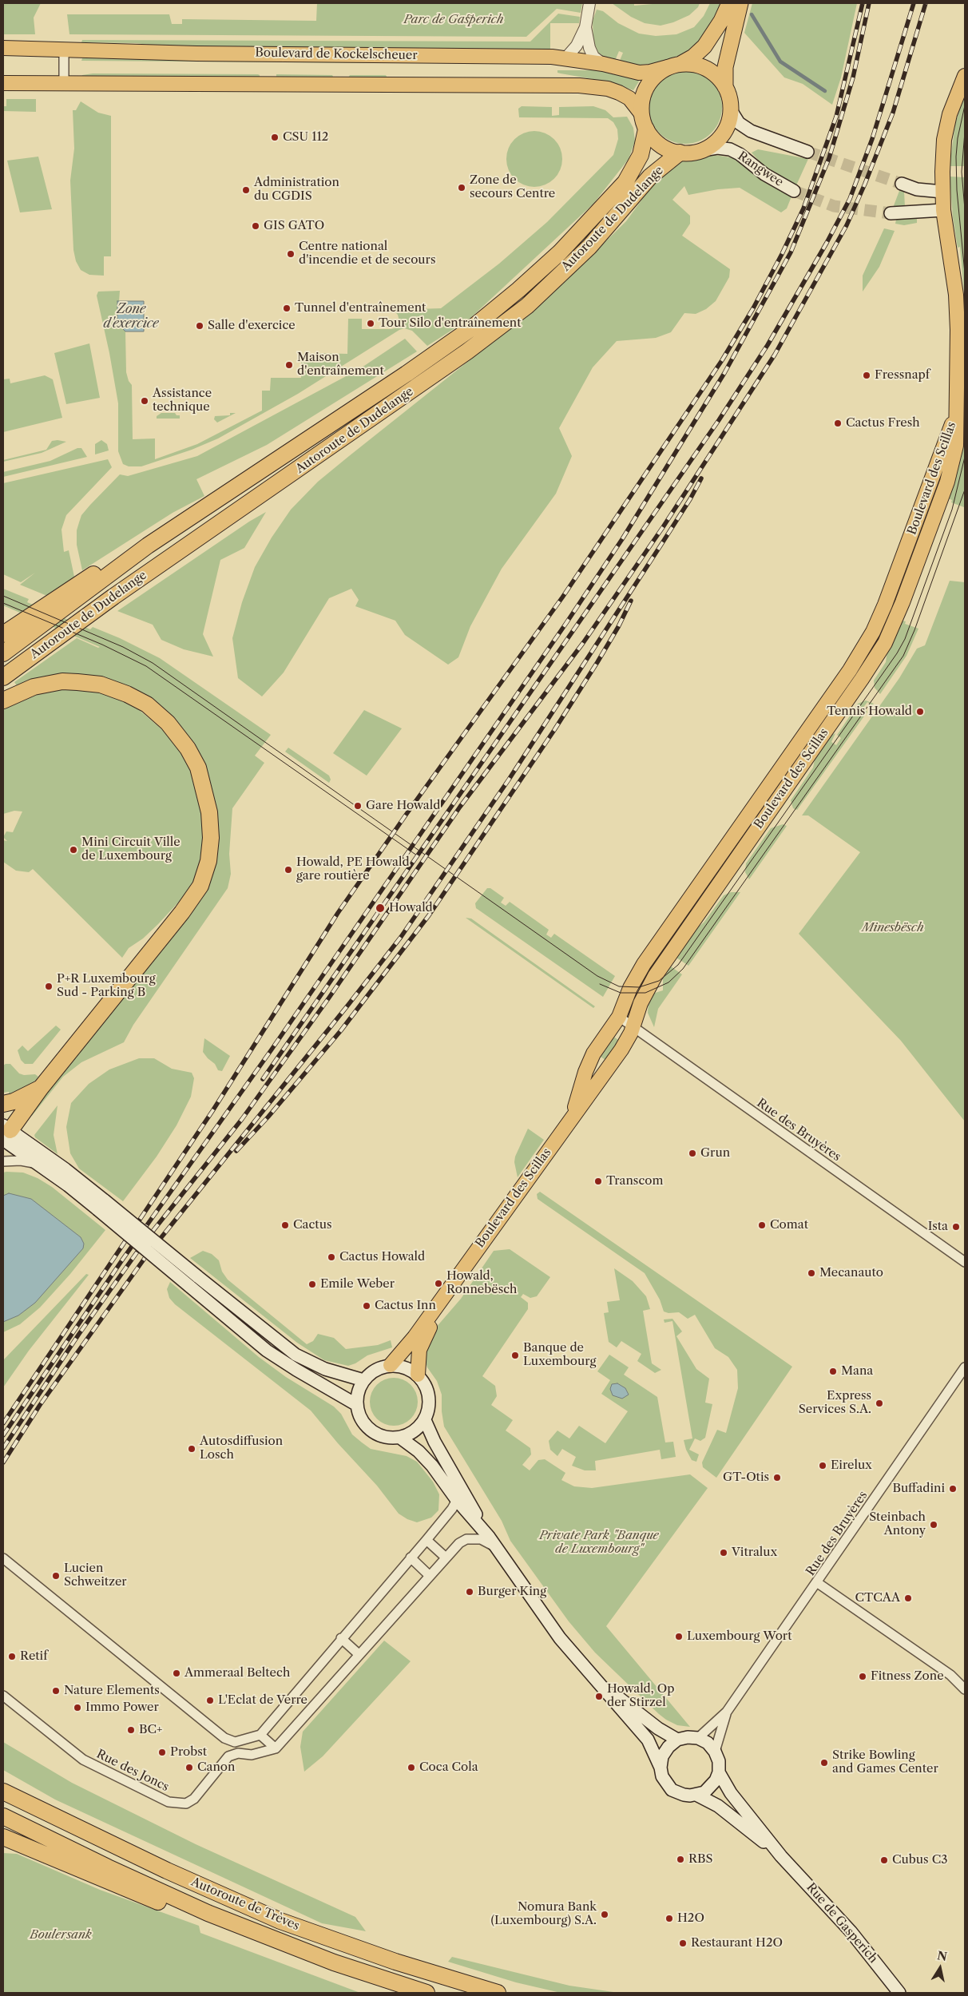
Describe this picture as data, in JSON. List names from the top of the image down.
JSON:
{
  "streets": {
    "highway": ["Autoroute de Dudelange", "Autoroute de Trèves"],
    "main road": [
      "Boulevard de Kockelscheuer",
      "Rangwee",
      "Boulevard des Scillas",
      "Rue de Gasperich"
    ],
    "street": ["Rue des Bruyères", "Rue des Joncs"]
  },
  "crossings": [
    ["Boulevard de Kockelscheuer", "Rangwee"],
    ["Boulevard de Kockelscheuer", "Autoroute de Dudelange"],
    ["Rangwee", "Autoroute de Dudelange"],
    ["Boulevard des Scillas", "Rue des Bruyères"]
  ],
  "water": ["Zone d'exercice"],
  "parks": [
    "Parc de Gasperich",
    "Minesbësch",
    "Private Park \"Banque de Luxembourg\"",
    "Boulersank"
  ],
  "places": [
    "CSU 112",
    "Zone de secours Centre",
    "Administration du CGDIS",
    "GIS GATO",
    "Centre national d'incendie et de secours",
    "Tunnel d'entraînement",
    "Tour Silo d'entraînement",
    "Salle d'exercice",
    "Maison d'entraînement",
    "Fressnapf",
    "Assistance technique",
    "Cactus Fresh",
    "Tennis Howald",
    "Gare Howald",
    "Mini Circuit Ville de Luxembourg",
    "Howald, PE Howald gare routière",
    "Howald",
    "P+R Luxembourg Sud - Parking B",
    "Grun",
    "Transcom",
    "Cactus",
    "Comat",
    "Ista",
    "Cactus Howald",
    "Mecanauto",
    "Howald, Ronnebësch",
    "Emile Weber",
    "Cactus Inn",
    "Banque de Luxembourg",
    "Mana",
    "Express Services S.A.",
    "Autosdiffusion Losch",
    "Eirelux",
    "GT-Otis",
    "Buffadini",
    "Steinbach Antony",
    "Vitralux",
    "Lucien Schweitzer",
    "Burger King",
    "CTCAA",
    "Luxembourg Wort",
    "Retif",
    "Ammeraal Beltech",
    "Fitness Zone",
    "Nature Elements",
    "Howald, Op der Stirzel",
    "L'Eclat de Verre",
    "Immo Power",
    "BC+",
    "Probst",
    "Strike Bowling and Games Center",
    "Canon",
    "Coca Cola",
    "RBS",
    "Cubus C3",
    "Nomura Bank (Luxembourg) S.A.",
    "H2O",
    "Restaurant H2O"
  ],
  "north": "top"
}
